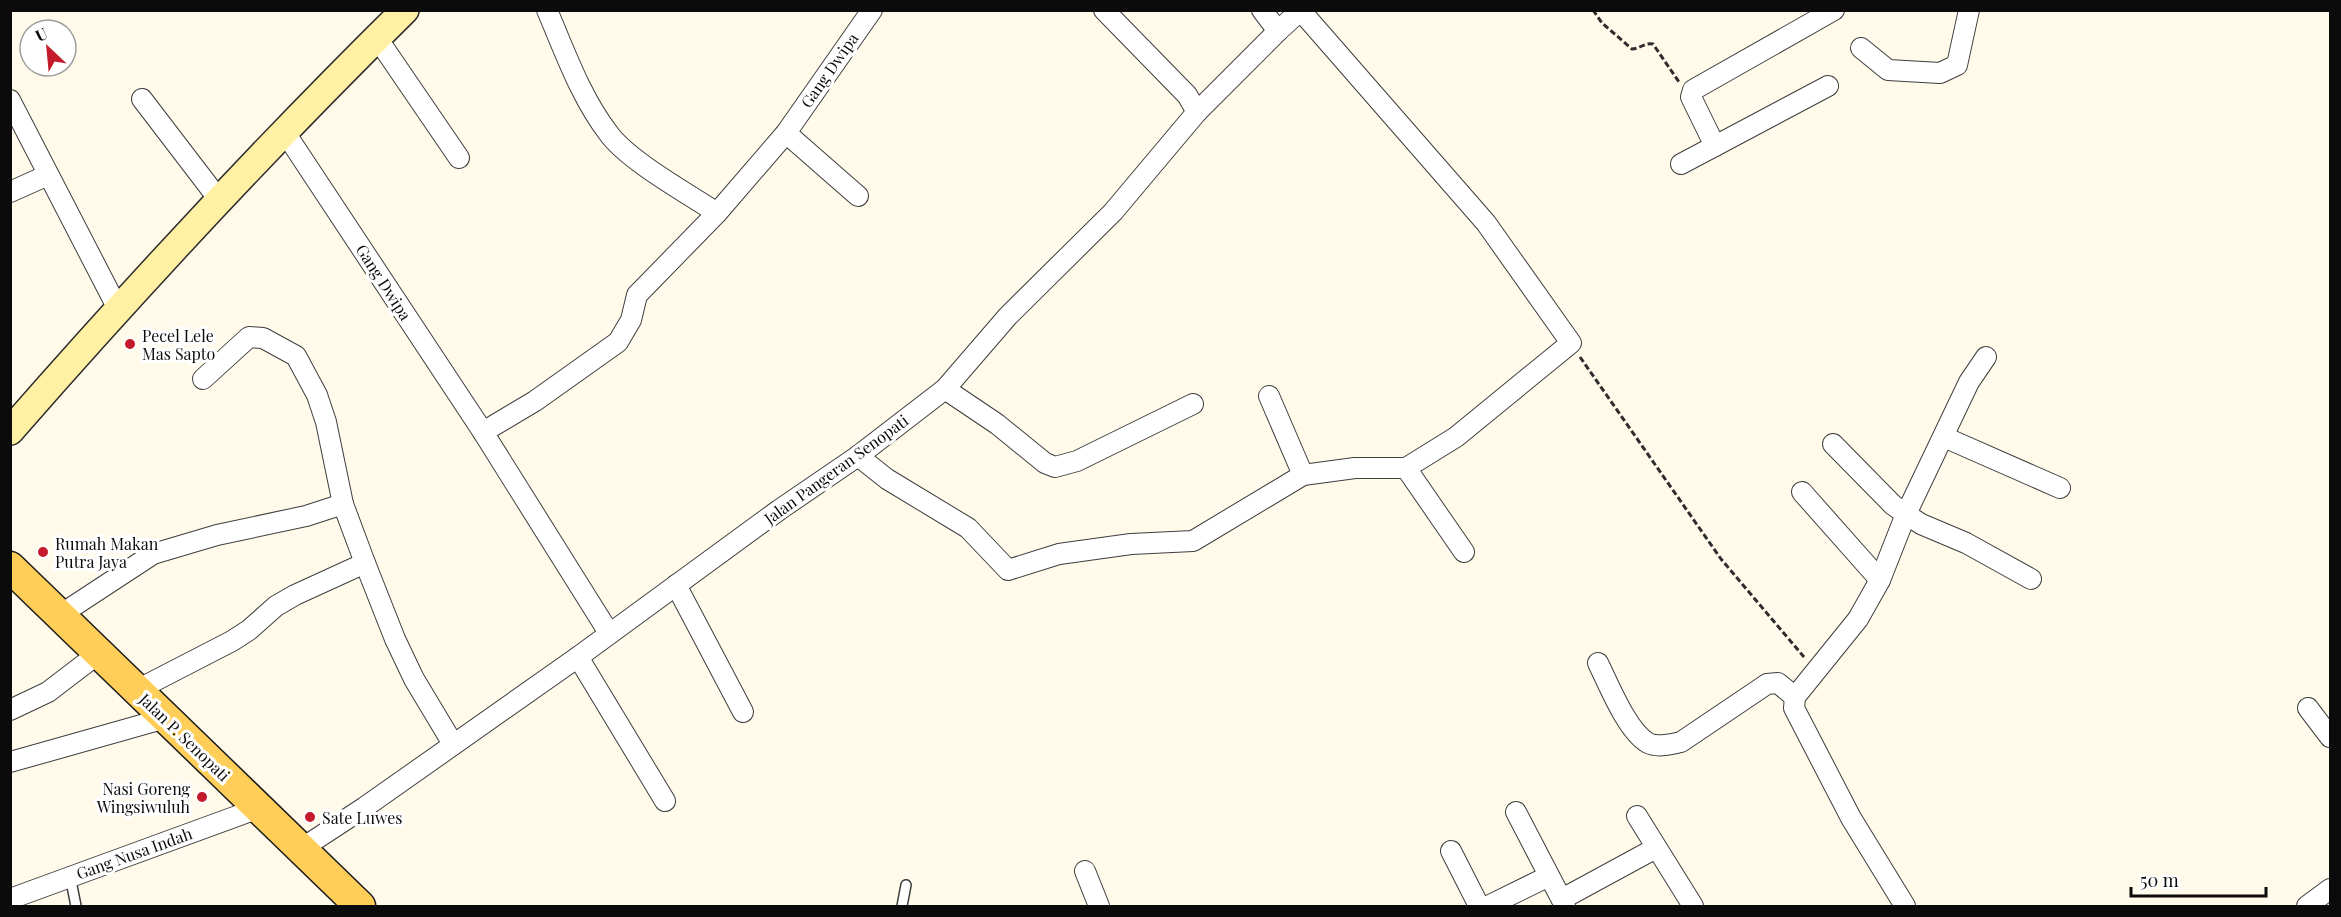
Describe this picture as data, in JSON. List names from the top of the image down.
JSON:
{
  "streets": {
    "main road": ["Jalan P. Senopati"],
    "street": ["Gang Dwipa", "Jalan Pangeran Senopati", "Gang Nusa Indah"]
  },
  "crossings": [
    ["Gang Dwipa", "Jalan Pangeran Senopati"],
    ["Jalan Pangeran Senopati", "Jalan P. Senopati"],
    ["Jalan P. Senopati", "Gang Nusa Indah"]
  ],
  "places": [
    "Pecel Lele Mas Sapto",
    "Rumah Makan Putra Jaya",
    "Nasi Goreng Wingsiwuluh",
    "Sate Luwes"
  ],
  "scale_bar": "50 m",
  "north": "top left"
}
